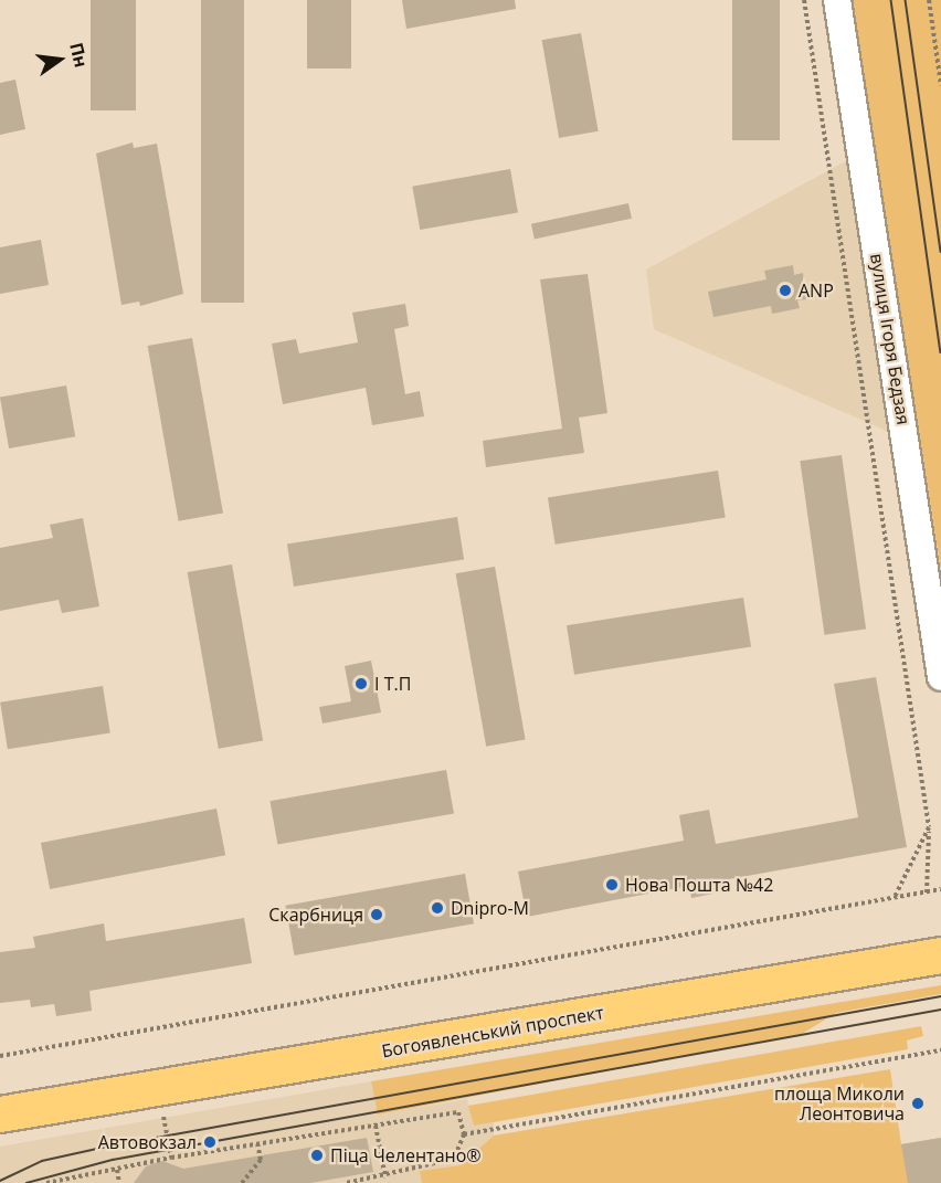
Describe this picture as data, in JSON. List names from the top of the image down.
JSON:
{
  "streets": {
    "main road": ["Богоявленський проспект"],
    "street": ["вулиця Ігоря Бедзая"]
  },
  "places": [
    "ANP",
    "І Т.П",
    "Нова Пошта №42",
    "Dnipro-M",
    "Скарбниця",
    "площа Миколи Леонтовича",
    "Автовокзал",
    "Піца Челентано®"
  ],
  "north": "right"
}
